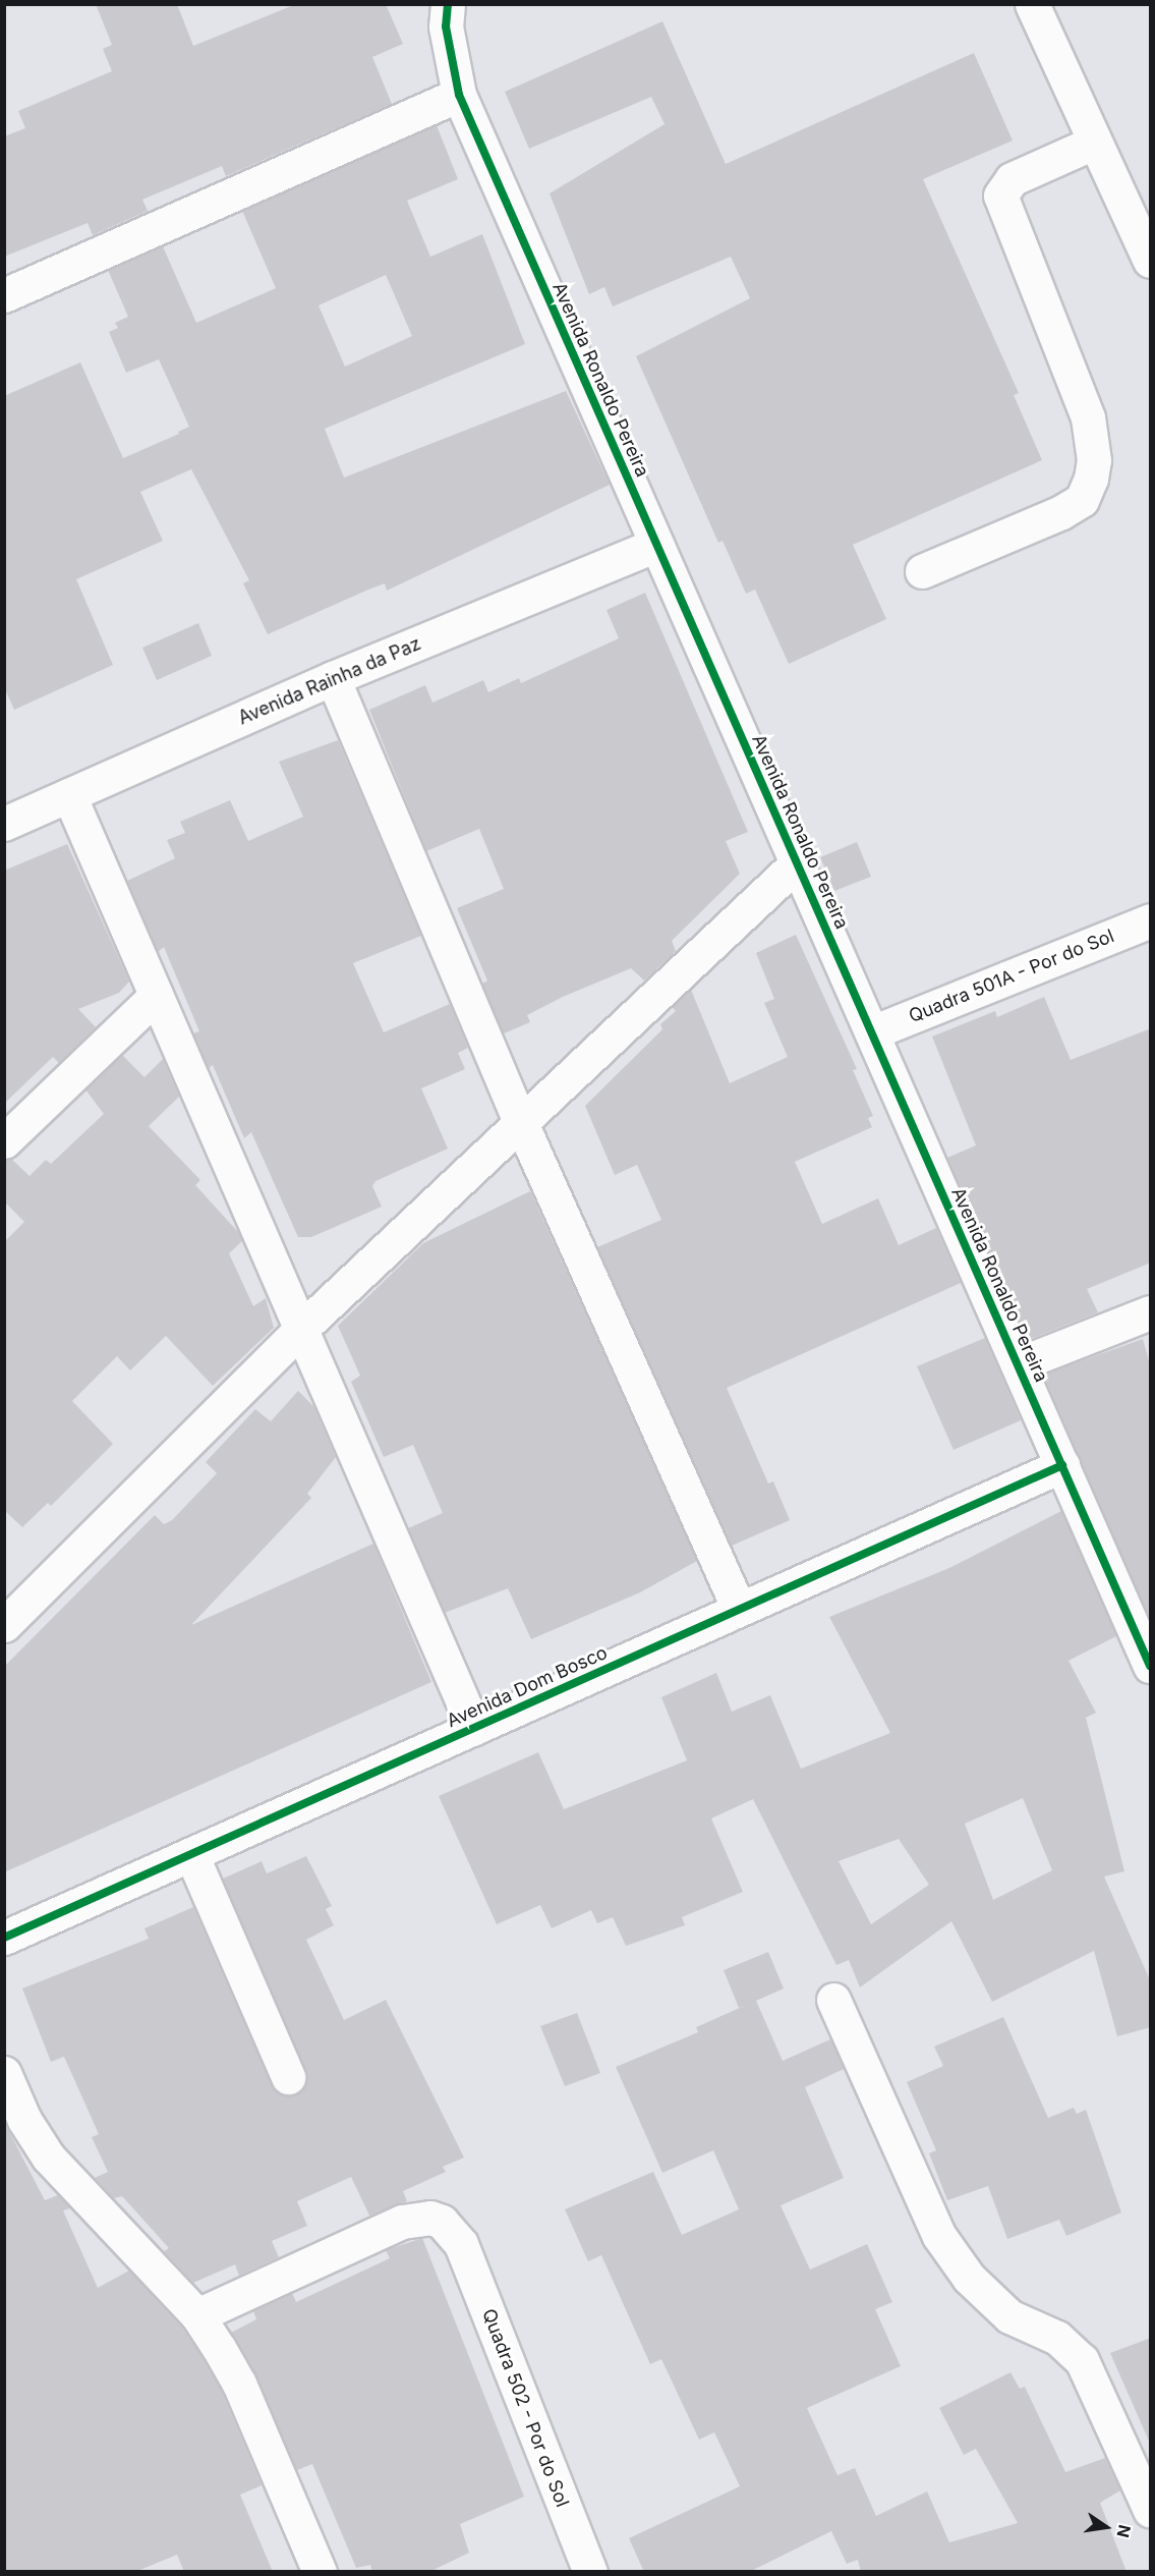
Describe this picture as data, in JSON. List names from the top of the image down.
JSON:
{
  "streets": {
    "street": [
      "Avenida Ronaldo Pereira",
      "Avenida Rainha da Paz",
      "Quadra 501A - Por do Sol",
      "Avenida Dom Bosco",
      "Quadra 502 - Por do Sol"
    ]
  },
  "crossings": [
    ["Avenida Ronaldo Pereira", "Avenida Rainha da Paz"],
    ["Avenida Ronaldo Pereira", "Quadra 501A - Por do Sol"],
    ["Avenida Ronaldo Pereira", "Avenida Dom Bosco"]
  ],
  "north": "right"
}
